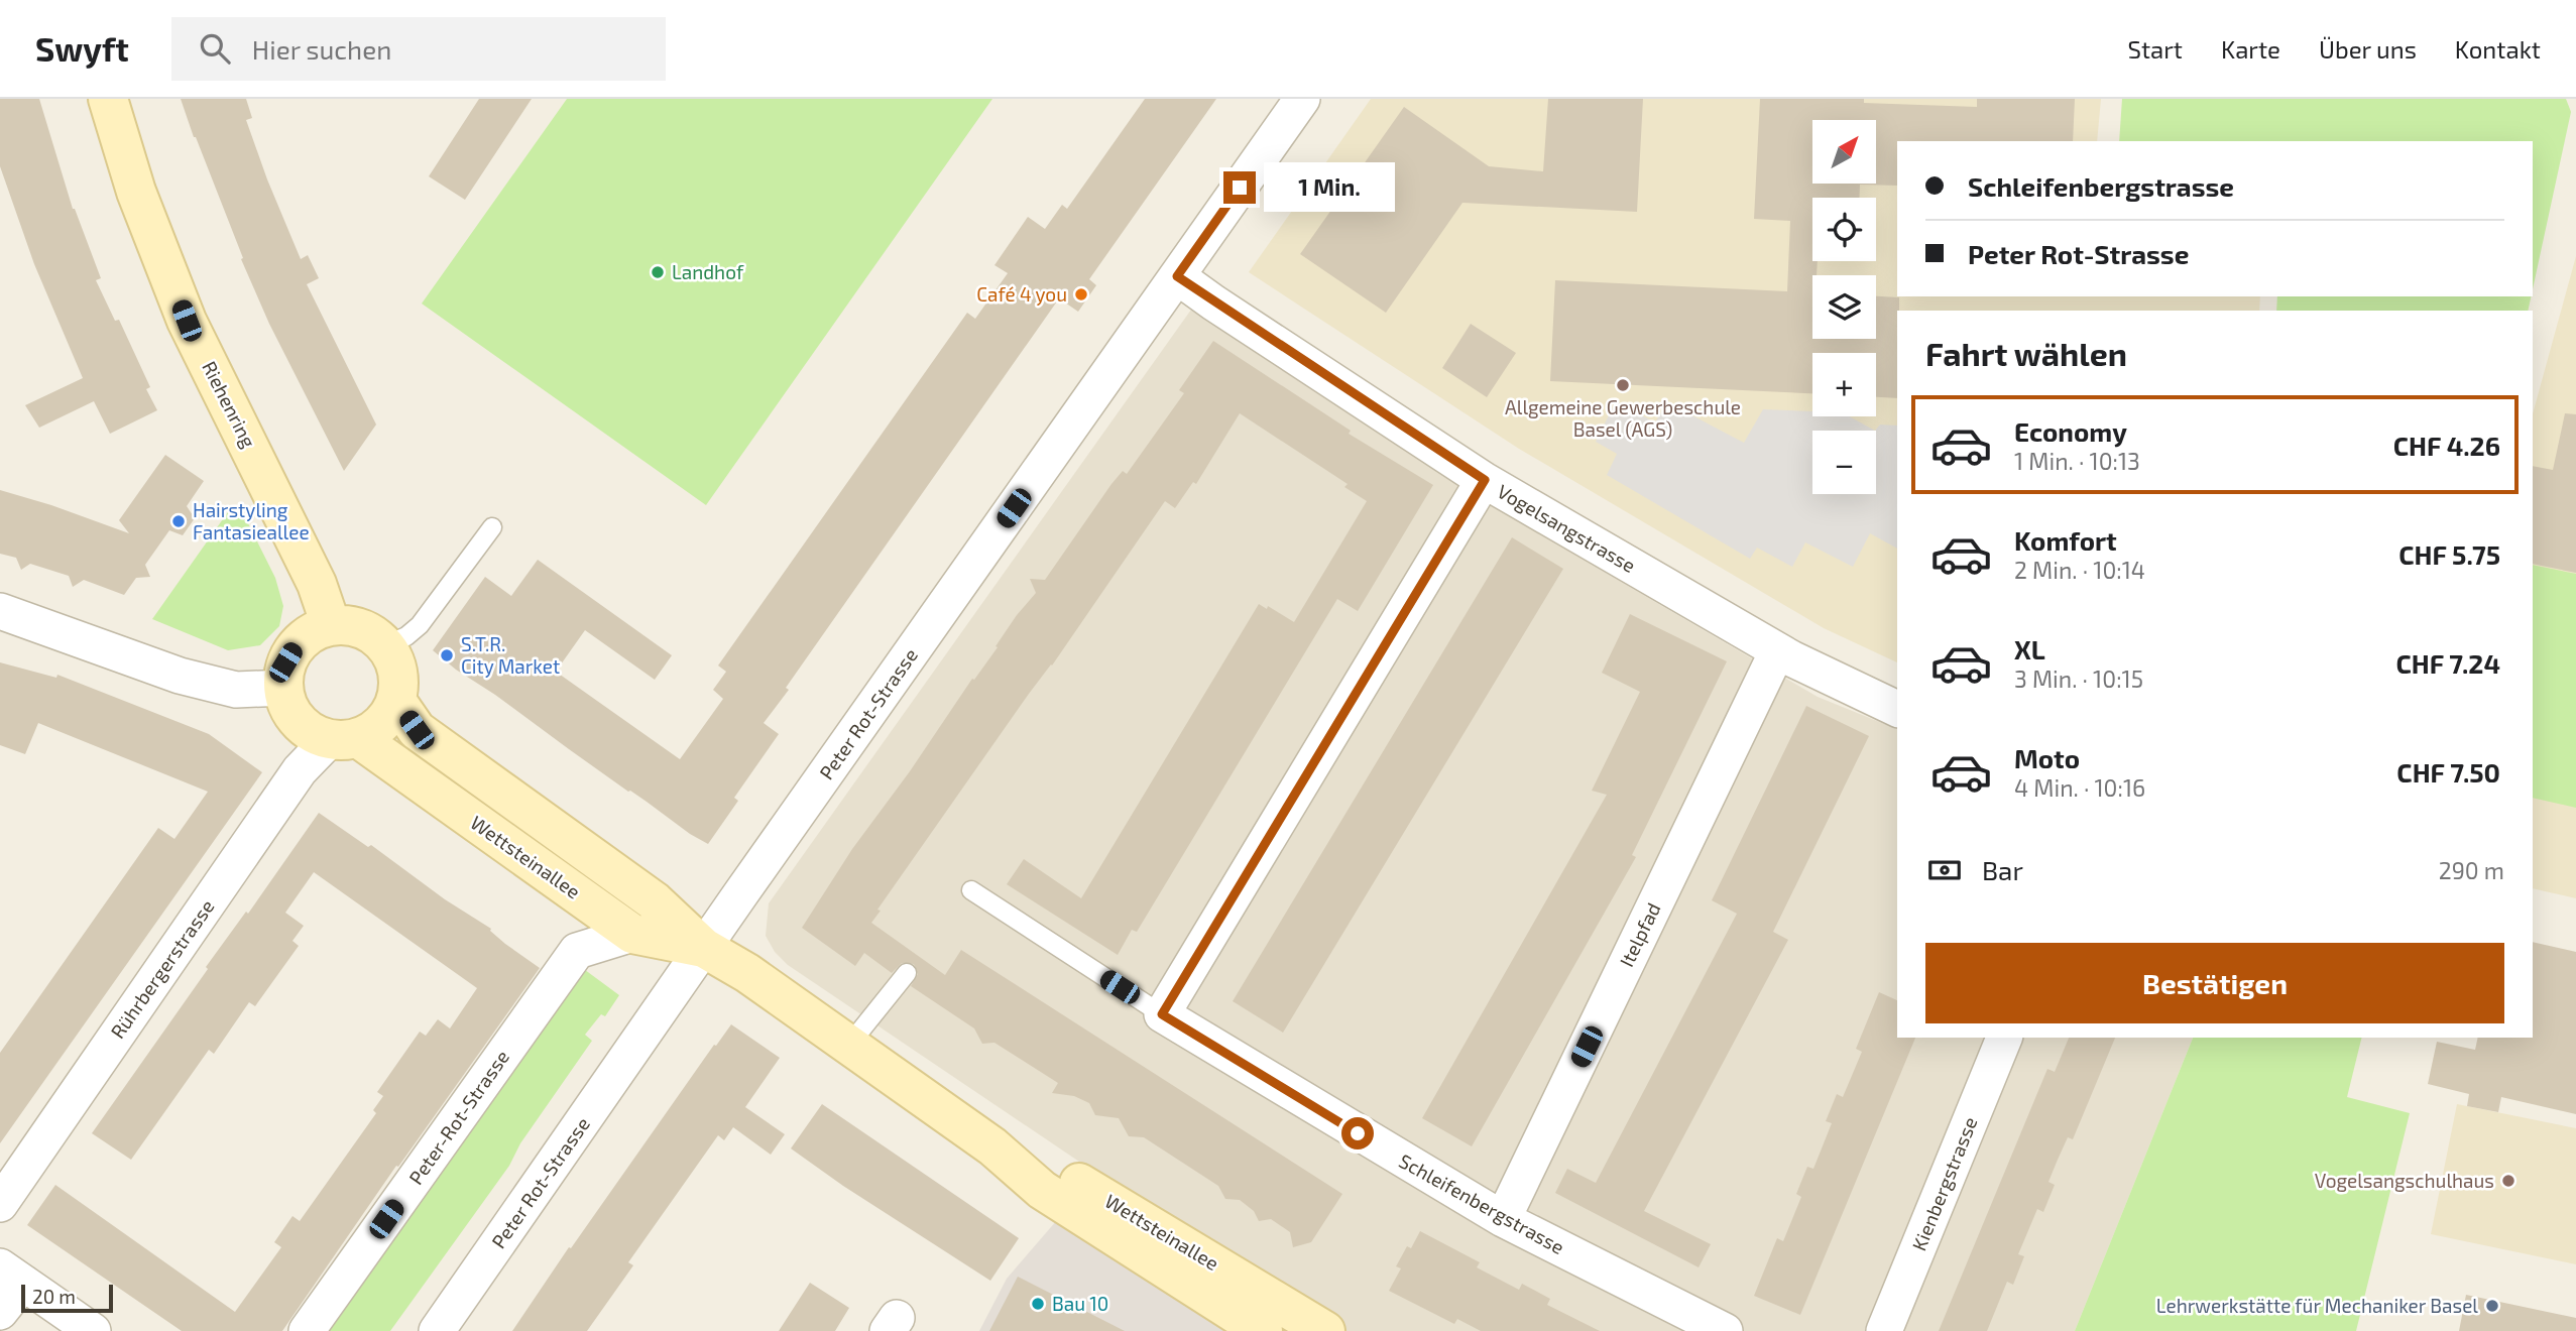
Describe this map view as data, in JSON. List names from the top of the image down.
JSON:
{
  "streets": {
    "main road": ["Riehenring", "Wettsteinallee"],
    "street": [
      "Vogelsangstrasse",
      "Peter Rot-Strasse",
      "Itelpfad",
      "Rührbergerstrasse",
      "Peter-Rot-Strasse",
      "Kienbergstrasse",
      "Schleifenbergstrasse"
    ]
  },
  "crossings": [
    ["Riehenring", "Wettsteinallee"],
    ["Riehenring", "Rührbergerstrasse"],
    ["Vogelsangstrasse", "Peter Rot-Strasse"],
    ["Vogelsangstrasse", "Itelpfad"],
    ["Peter Rot-Strasse", "Wettsteinallee"],
    ["Wettsteinallee", "Rührbergerstrasse"],
    ["Wettsteinallee", "Peter-Rot-Strasse"],
    ["Itelpfad", "Schleifenbergstrasse"]
  ],
  "places": [
    "Landhof",
    "Café 4 you",
    "Allgemeine Gewerbeschule Basel (AGS)",
    "Hairstyling Fantasieallee",
    "S.T.R. City Market",
    "Vogelsangschulhaus",
    "Bau 10",
    "Lehrwerkstätte für Mechaniker Basel"
  ],
  "scale_bar": "20 m",
  "north": "top right",
  "page": {
    "header": "Swyft",
    "search": "Hier suchen",
    "nav": [
      "Start",
      "Karte",
      "Über uns",
      "Kontakt"
    ],
    "map_buttons": ["+", "−"],
    "banner": ["Schleifenbergstrasse", "Peter Rot-Strasse"],
    "bubble": "1 Min.",
    "heading": "Fahrt wählen",
    "list": [
      {
        "name": "Economy",
        "note": "1 Min. · 10:13",
        "value": "CHF 4.26"
      },
      {
        "name": "Komfort",
        "note": "2 Min. · 10:14",
        "value": "CHF 5.75"
      },
      {
        "name": "XL",
        "note": "3 Min. · 10:15",
        "value": "CHF 7.24"
      },
      {
        "name": "Moto",
        "note": "4 Min. · 10:16",
        "value": "CHF 7.50"
      }
    ],
    "pay": ["Bar", "290 m"],
    "buttons": "Bestätigen",
    "scale": "20 m"
  }
}
